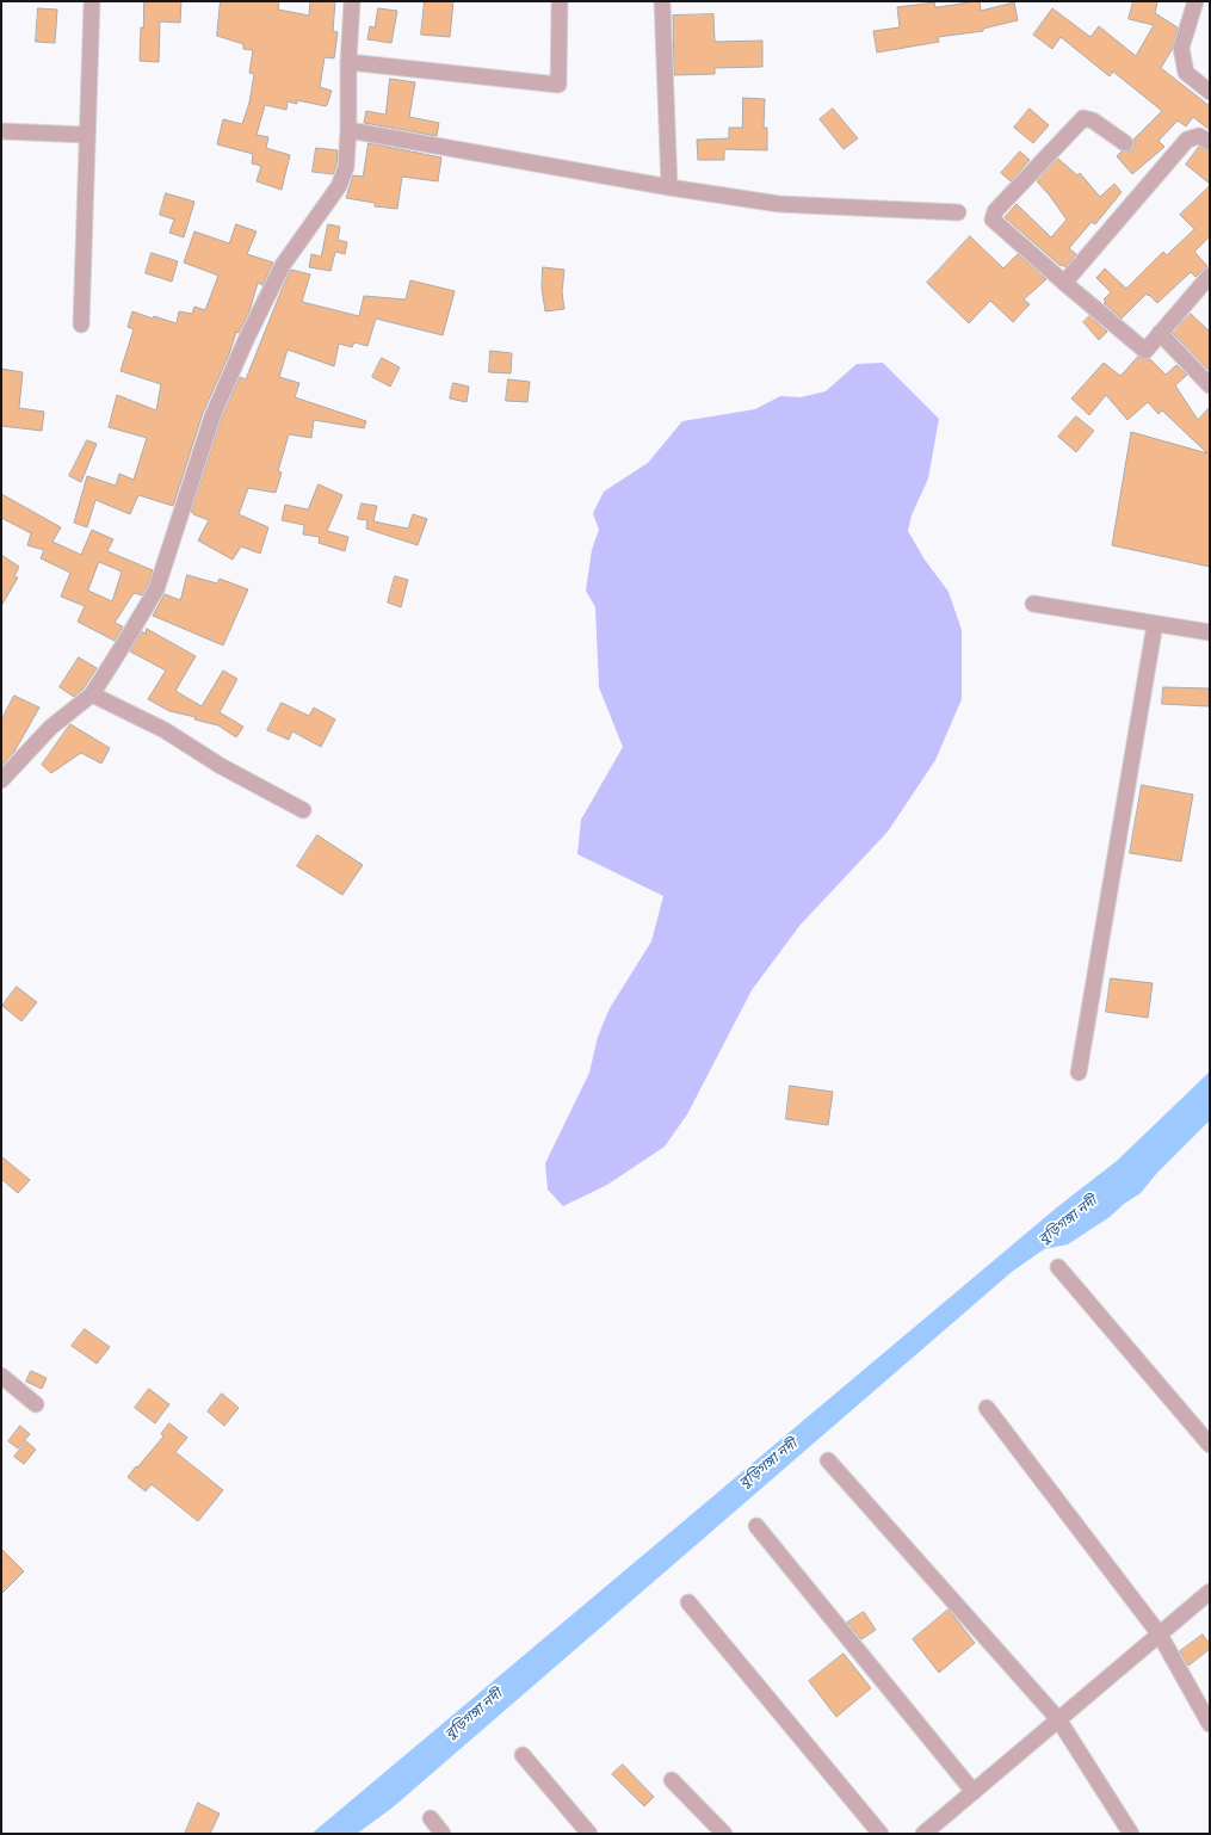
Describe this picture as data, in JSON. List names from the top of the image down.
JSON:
{
  "water": ["বুড়িগঙ্গা নদী"]
}
